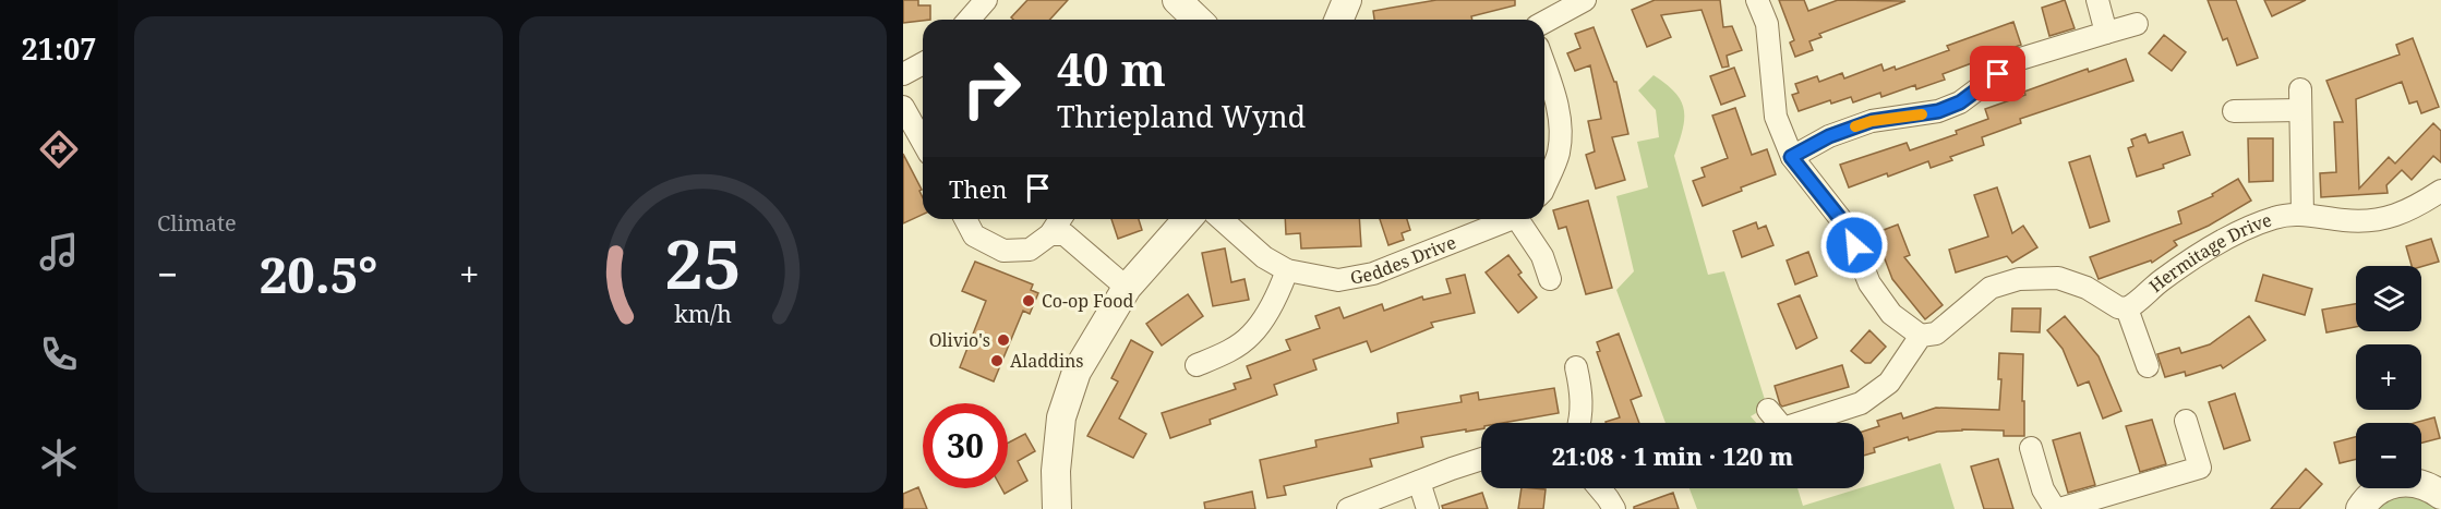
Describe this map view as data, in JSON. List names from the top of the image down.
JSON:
{
  "streets": {
    "street": ["Hermitage Drive", "Geddes Drive"]
  },
  "places": ["Co-op Food", "Olivio's", "Aladdins"],
  "page": {
    "tabs": "21:07",
    "tile": "Climate",
    "turn": ["40 m", "Thriepland Wynd"],
    "then": "Then",
    "heat": ["−", "20.5°", "+"],
    "map_buttons": ["+", "−"],
    "limit": "30",
    "trip": "21:08 · 1 min · 120 m",
    "gauge": ["25", "km/h"]
  }
}
